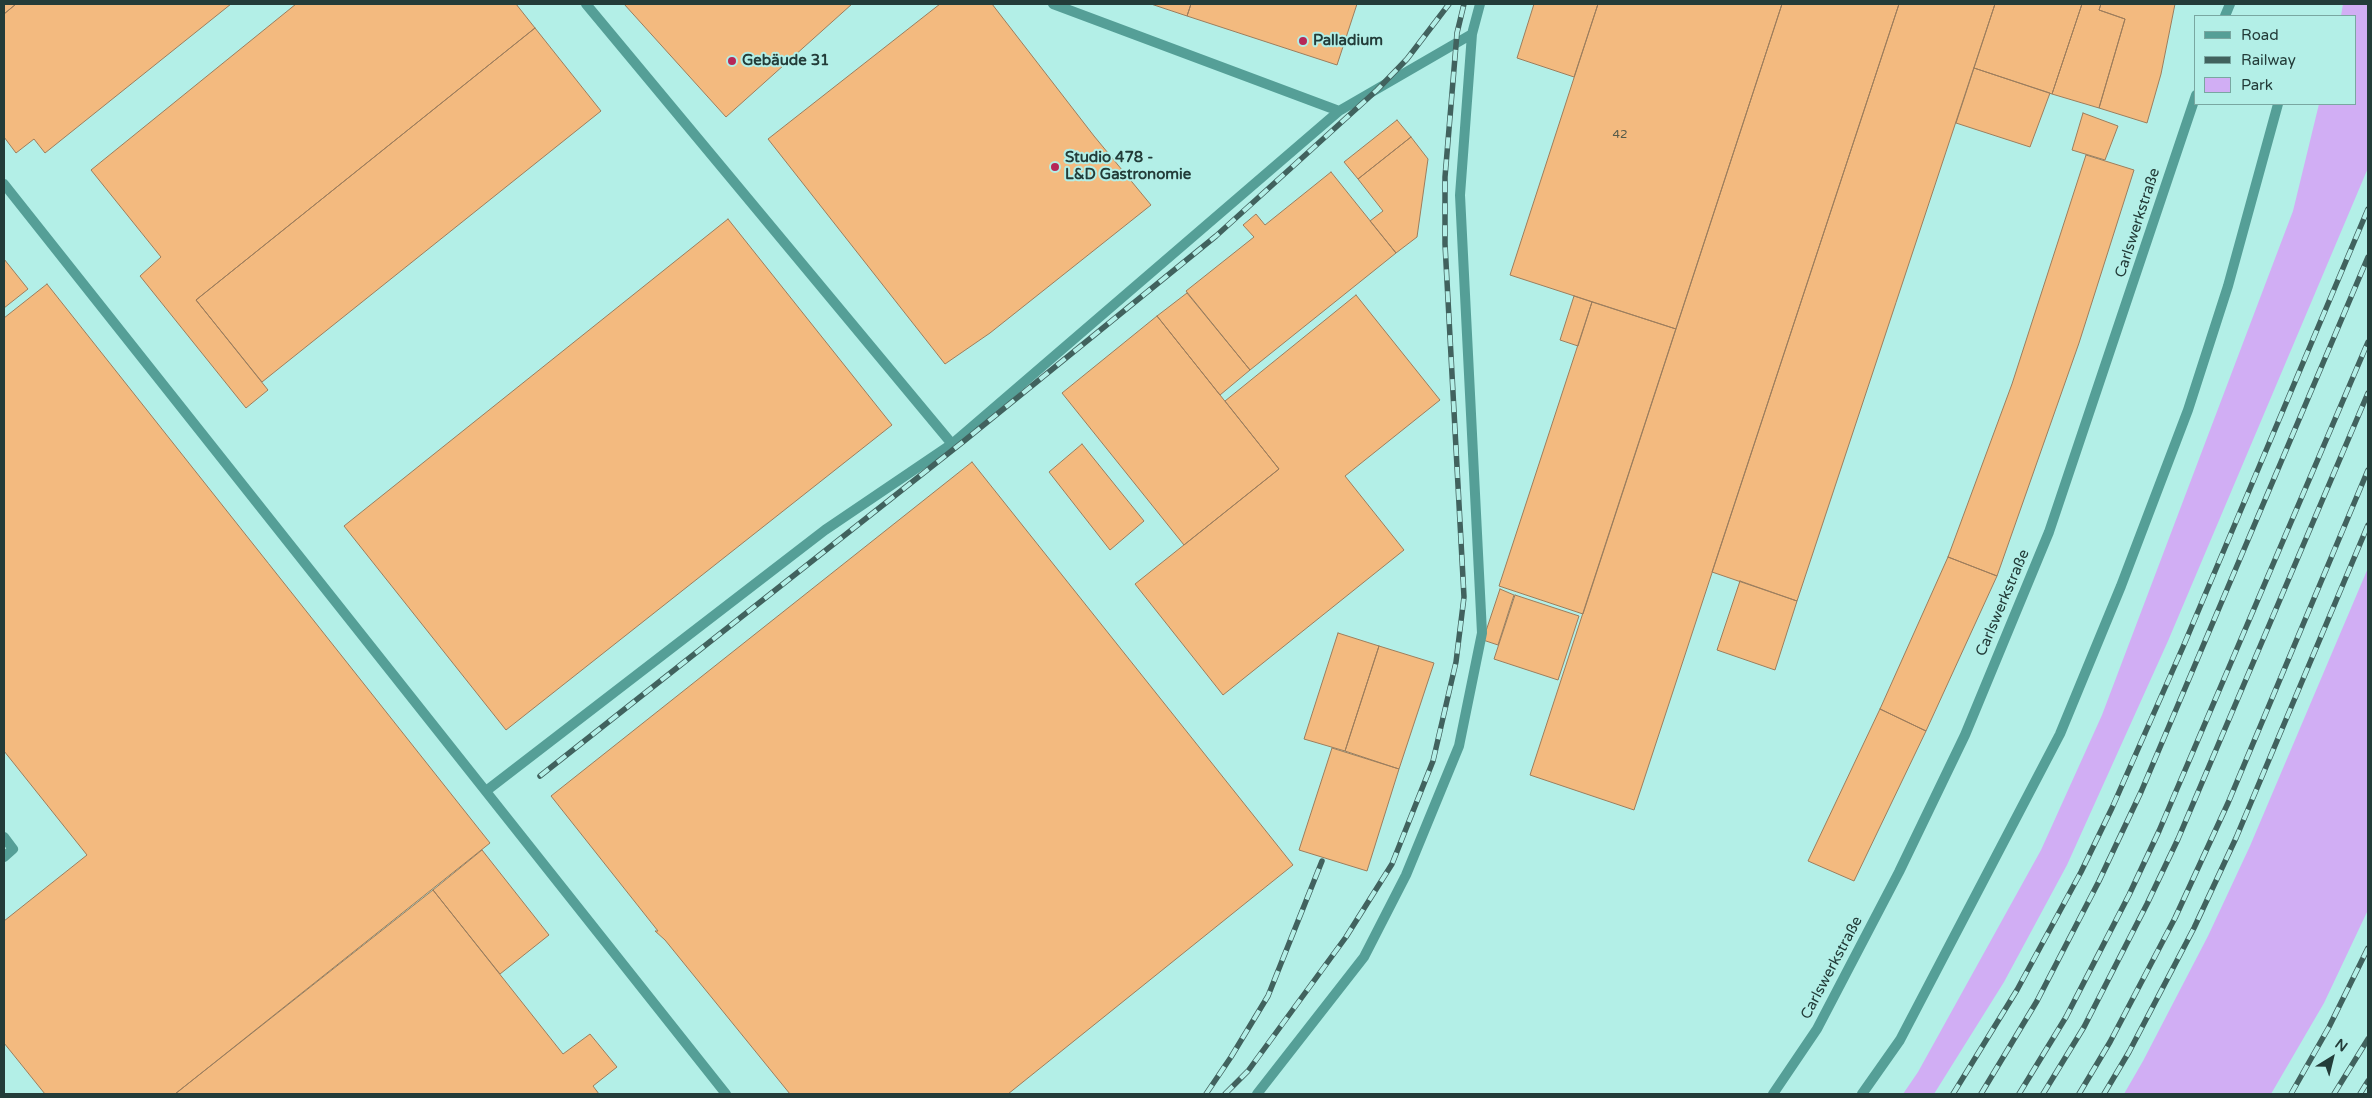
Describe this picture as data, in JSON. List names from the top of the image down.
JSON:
{
  "streets": {
    "street": ["Carlswerkstraße"]
  },
  "places": ["Palladium", "Gebäude 31", "Studio 478 - L&D Gastronomie"],
  "house_numbers": ["42"],
  "legend": ["Road", "Railway", "Park"],
  "north": "top right"
}
